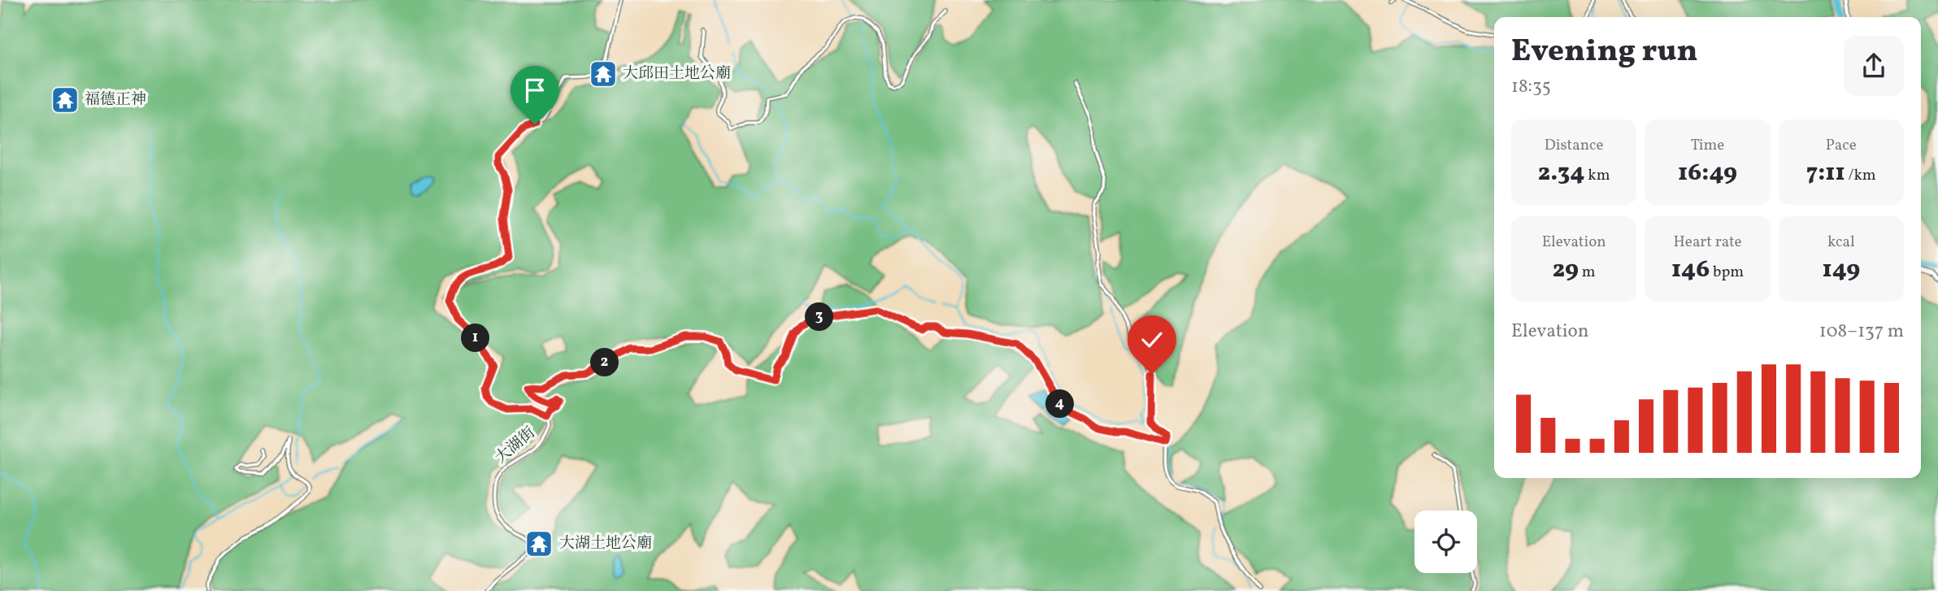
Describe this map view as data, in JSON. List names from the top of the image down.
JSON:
{
  "streets": {
    "street": ["大湖街"]
  },
  "places": {
    "temple": ["大邱田土地公廟", "福德正神", "大湖土地公廟"]
  },
  "page": {
    "heading": ["Evening run", "18:35"],
    "stats": [
      ["Distance", "2.34 km"],
      ["Time", "16:49"],
      ["Pace", "7:11 /km"],
      ["Elevation", "29 m"],
      ["Heart rate", "146 bpm"],
      ["kcal", "149"]
    ],
    "pins": [
      "3",
      "1",
      "2",
      "4"
    ],
    "chart": ["Elevation", "108–137 m"]
  }
}
